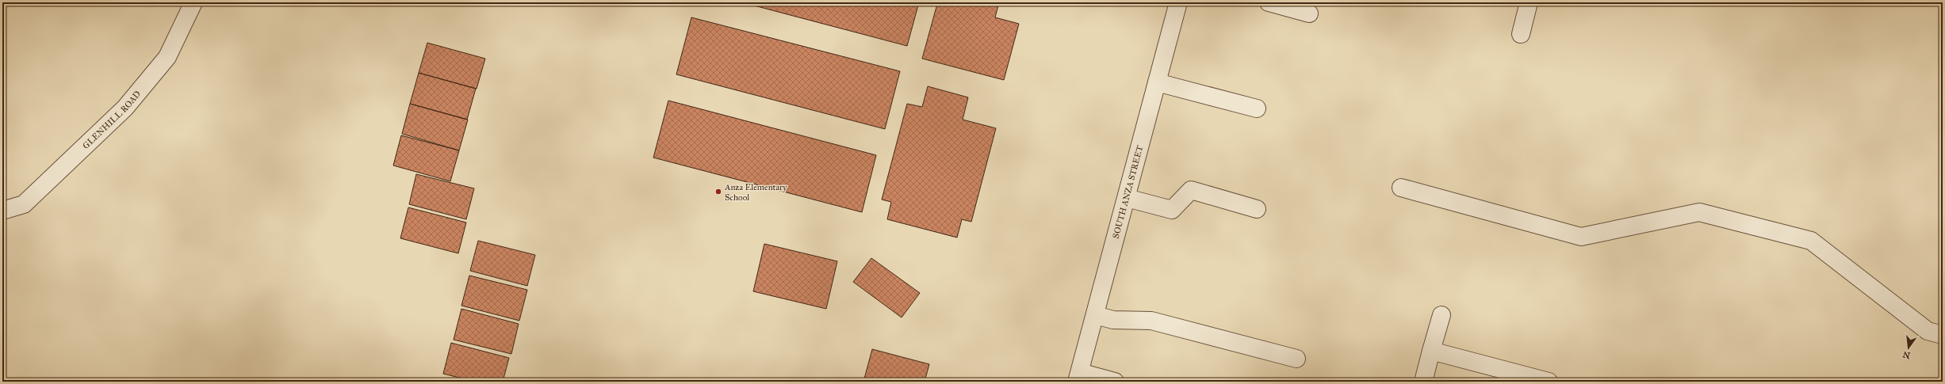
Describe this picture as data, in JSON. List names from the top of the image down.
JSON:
{
  "streets": {
    "street": ["GLENHILL ROAD", "SOUTH ANZA STREET"]
  },
  "places": ["Anza Elementary School"],
  "north": "bottom"
}
